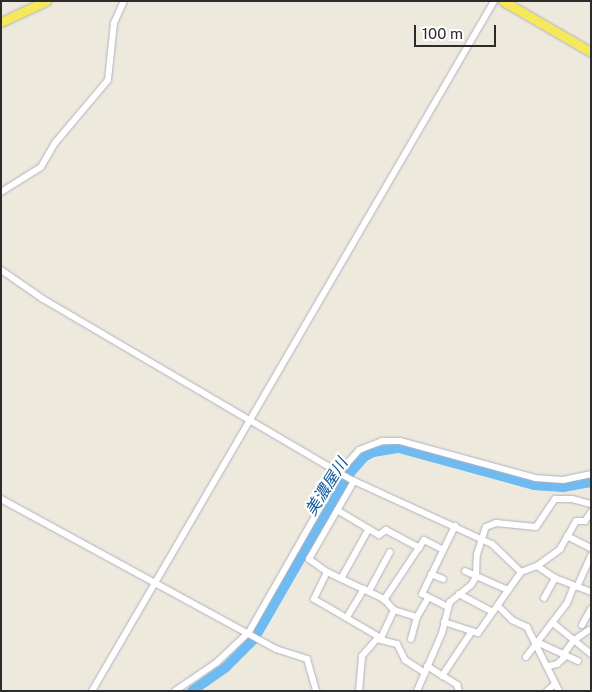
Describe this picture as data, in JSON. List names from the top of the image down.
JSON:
{
  "water": ["美濃屋川"],
  "scale_bar": "100 m"
}
